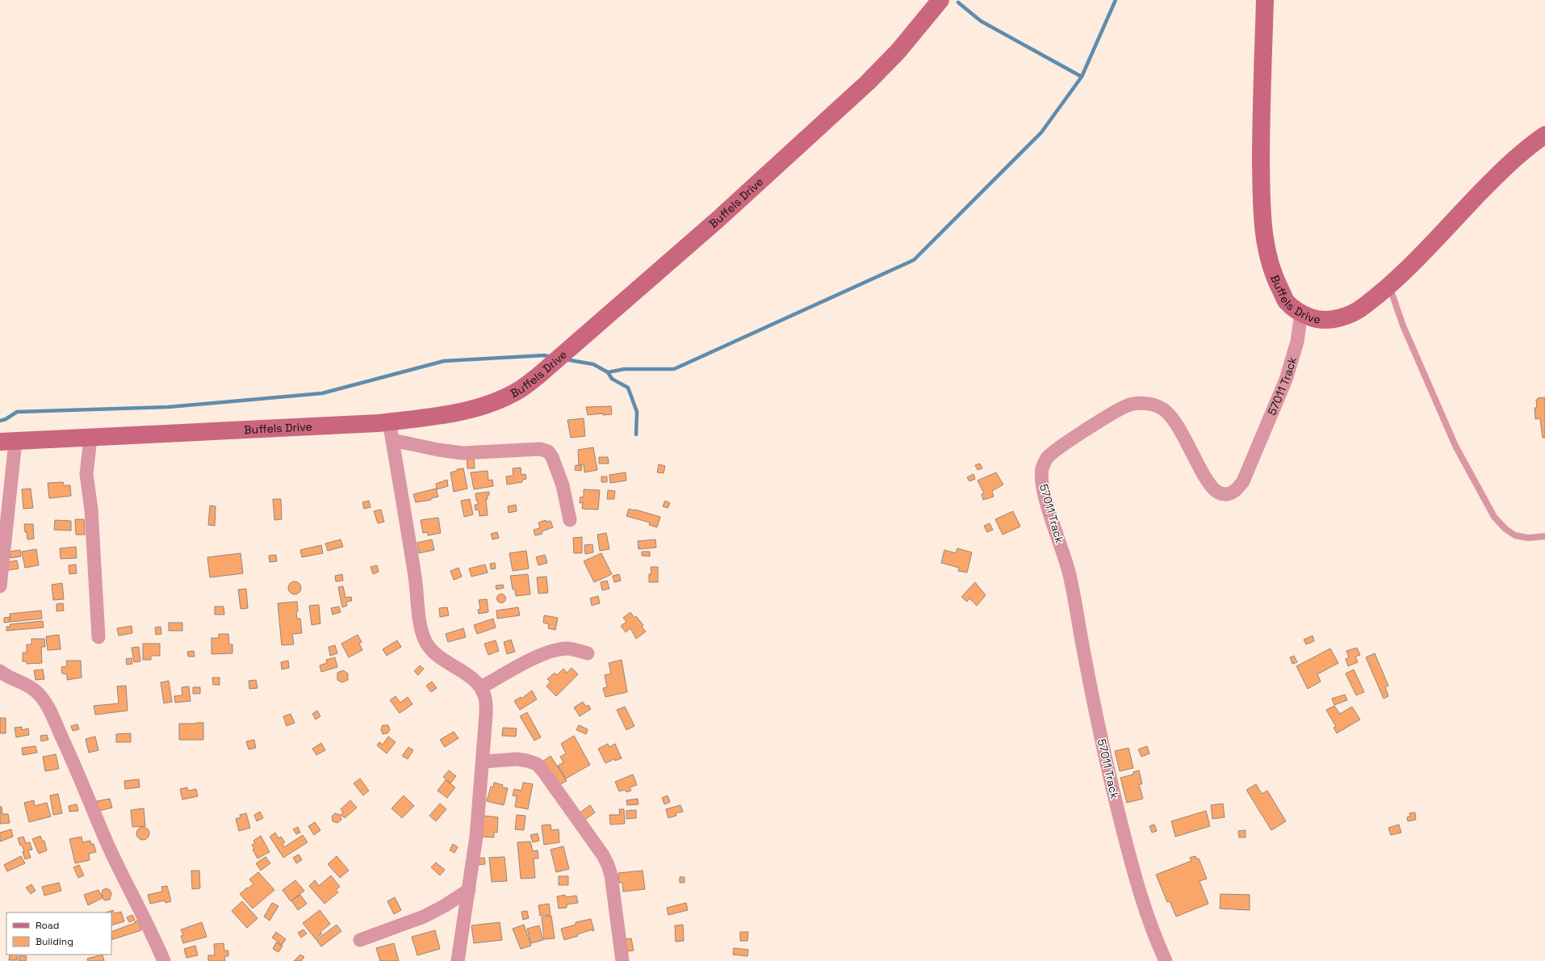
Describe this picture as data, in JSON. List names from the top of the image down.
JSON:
{
  "streets": {
    "street": ["Buffels Drive", "57011 Track"]
  },
  "crossings": [
    ["Buffels Drive", "57011 Track"]
  ],
  "legend": ["Road", "Building"]
}
